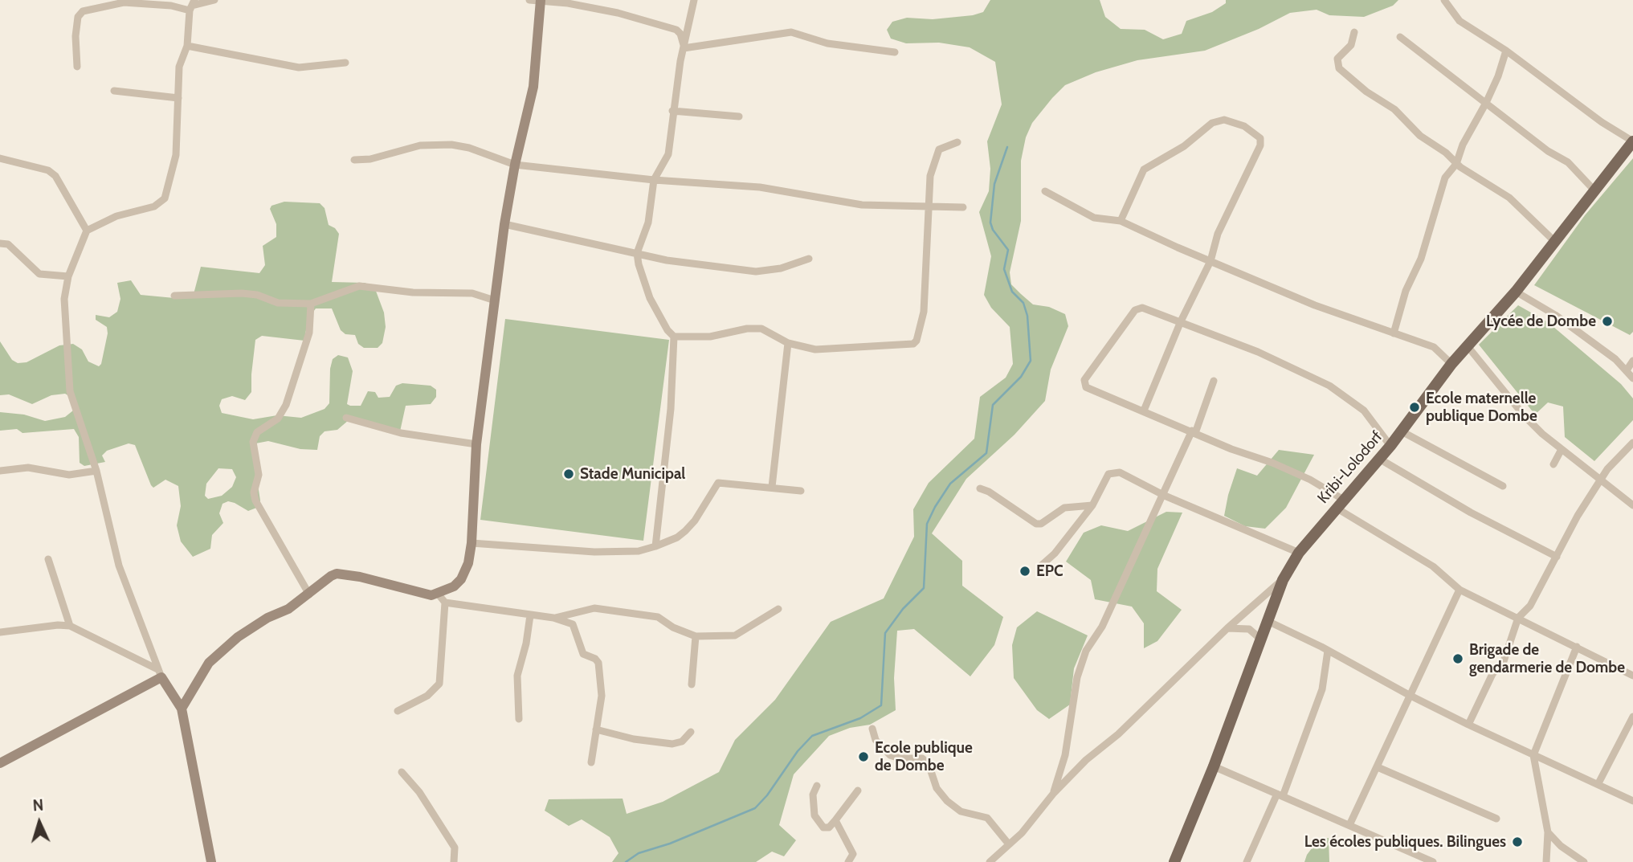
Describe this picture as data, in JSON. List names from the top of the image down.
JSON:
{
  "streets": {
    "main road": ["Kribi-Lolodorf"]
  },
  "places": [
    "Lycée de Dombe",
    "Ecole maternelle publique Dombe",
    "Stade Municipal",
    "EPC",
    "Brigade de gendarmerie de Dombe",
    "Ecole publique de Dombe",
    "Les écoles publiques. Bilingues"
  ],
  "north": "top"
}
